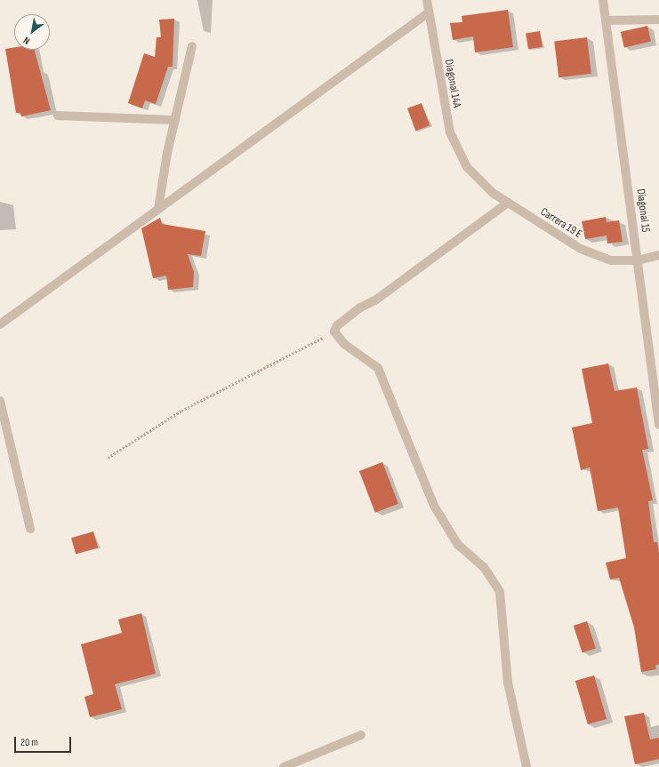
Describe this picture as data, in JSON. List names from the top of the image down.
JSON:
{
  "streets": {
    "street": ["Diagonal 14A", "Diagonal 15", "Carrera 19 E"]
  },
  "crossings": [
    ["Diagonal 14A", "Carrera 19 E"],
    ["Diagonal 15", "Carrera 19 E"]
  ],
  "scale_bar": "20 m",
  "north": "bottom left"
}
